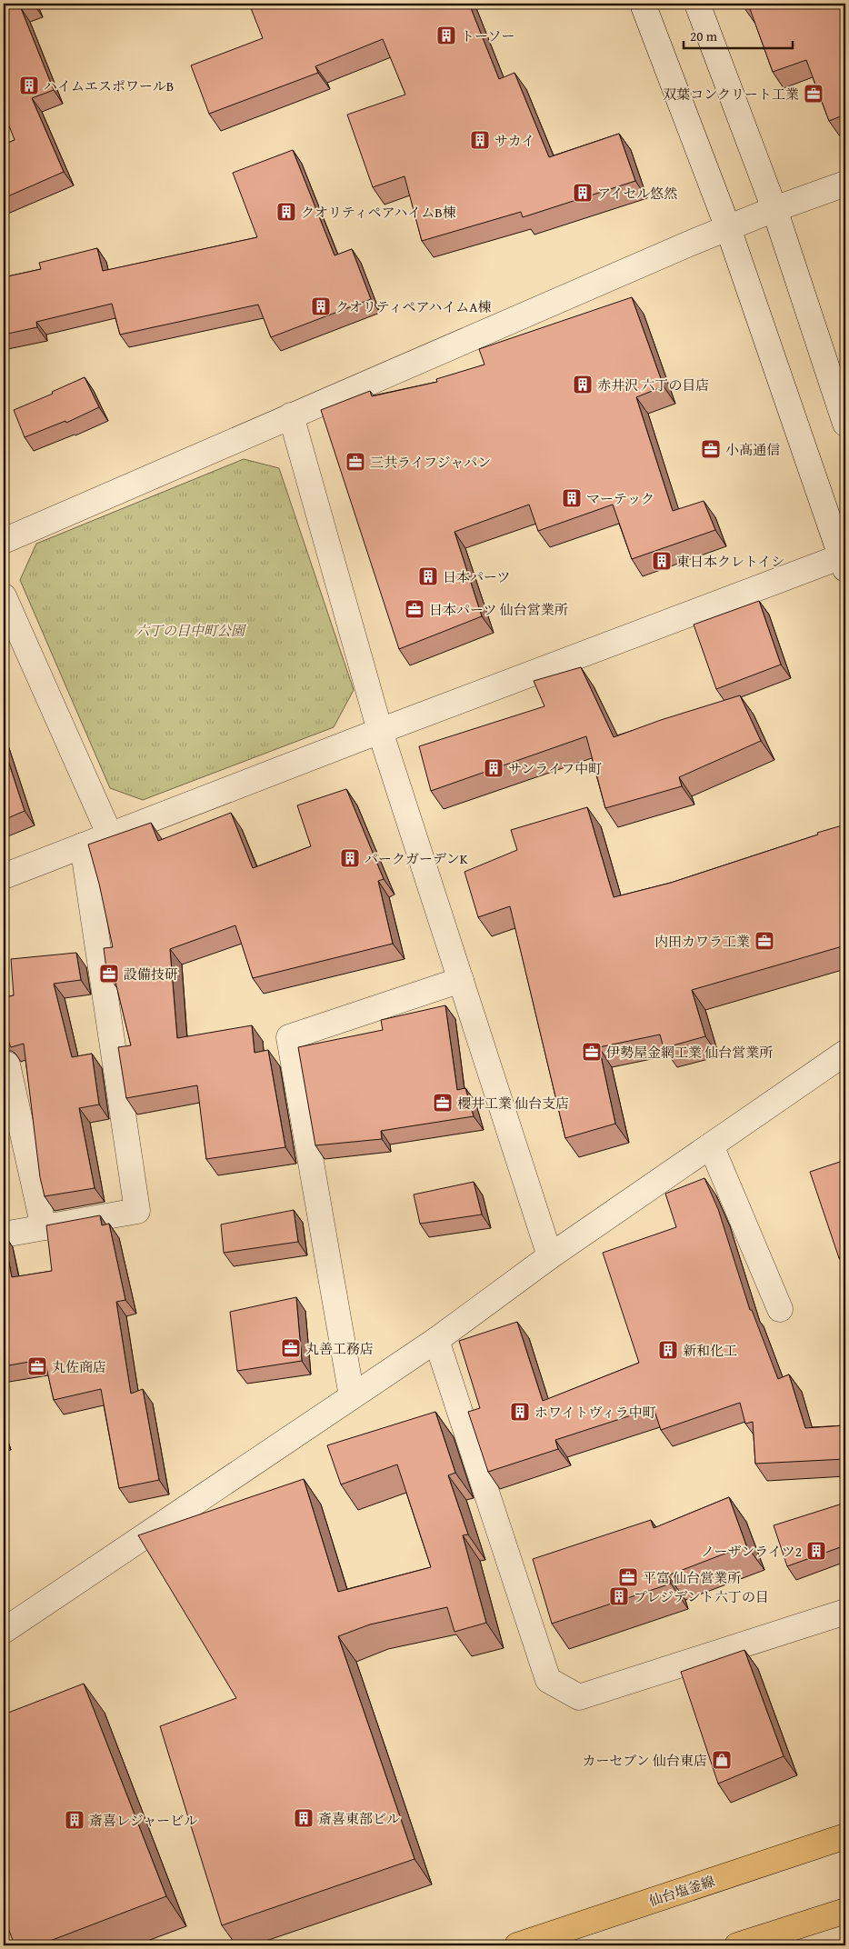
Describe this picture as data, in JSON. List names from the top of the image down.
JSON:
{
  "streets": {
    "main road": ["仙台塩釜線"]
  },
  "parks": ["六丁の目中町公園"],
  "places": {
    "building": [
      "トーソー",
      "ハイムエスポワールB",
      "サカイ",
      "アイセル悠然",
      "クオリティペアハイムB棟",
      "クオリティペアハイムA棟",
      "赤井沢 六丁の目店",
      "マーテック",
      "東日本クレトイシ",
      "日本パーツ",
      "サンライフ中町",
      "パークガーデンK",
      "新和化工",
      "ホワイトヴィラ中町",
      "ノーザンライツ2",
      "プレジデント六丁の目",
      "斎喜東部ビル",
      "斎喜レジャービル"
    ],
    "office": [
      "双葉コンクリート工業",
      "小髙通信",
      "三共ライフジャパン",
      "日本パーツ 仙台営業所",
      "内田カワラ工業",
      "設備技研",
      "伊勢屋金網工業 仙台営業所",
      "櫻井工業 仙台支店",
      "丸善工務店",
      "丸佐商店",
      "平富 仙台営業所"
    ],
    "shop": ["カーセブン 仙台東店"]
  },
  "scale_bar": "20 m"
}
